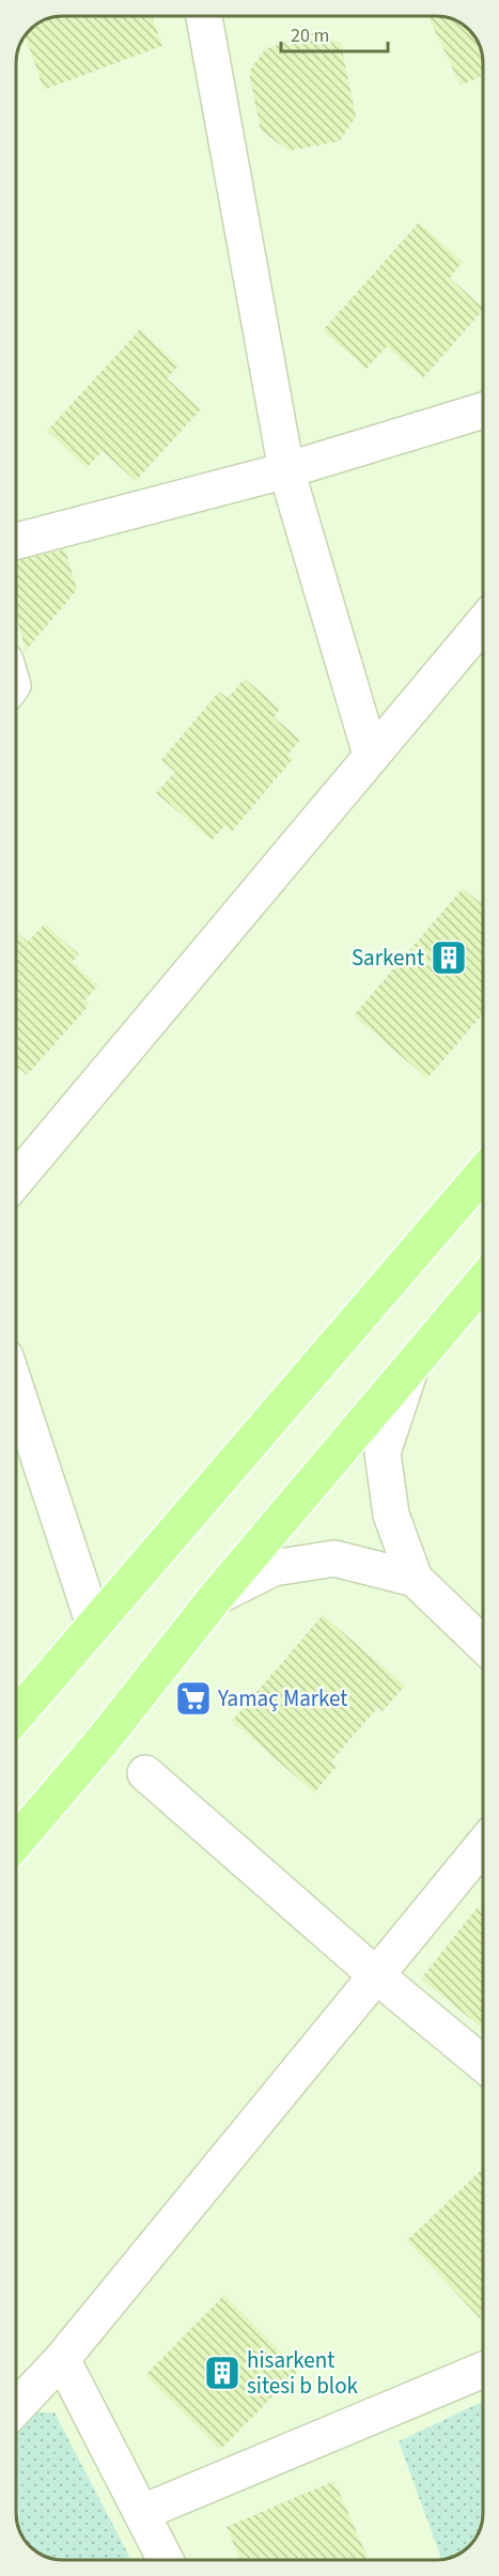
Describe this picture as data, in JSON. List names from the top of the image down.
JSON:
{
  "places": {
    "building": ["Sarkent", "hisarkent sitesi b blok"],
    "supermarket": ["Yamaç Market"]
  },
  "scale_bar": "20 m"
}
